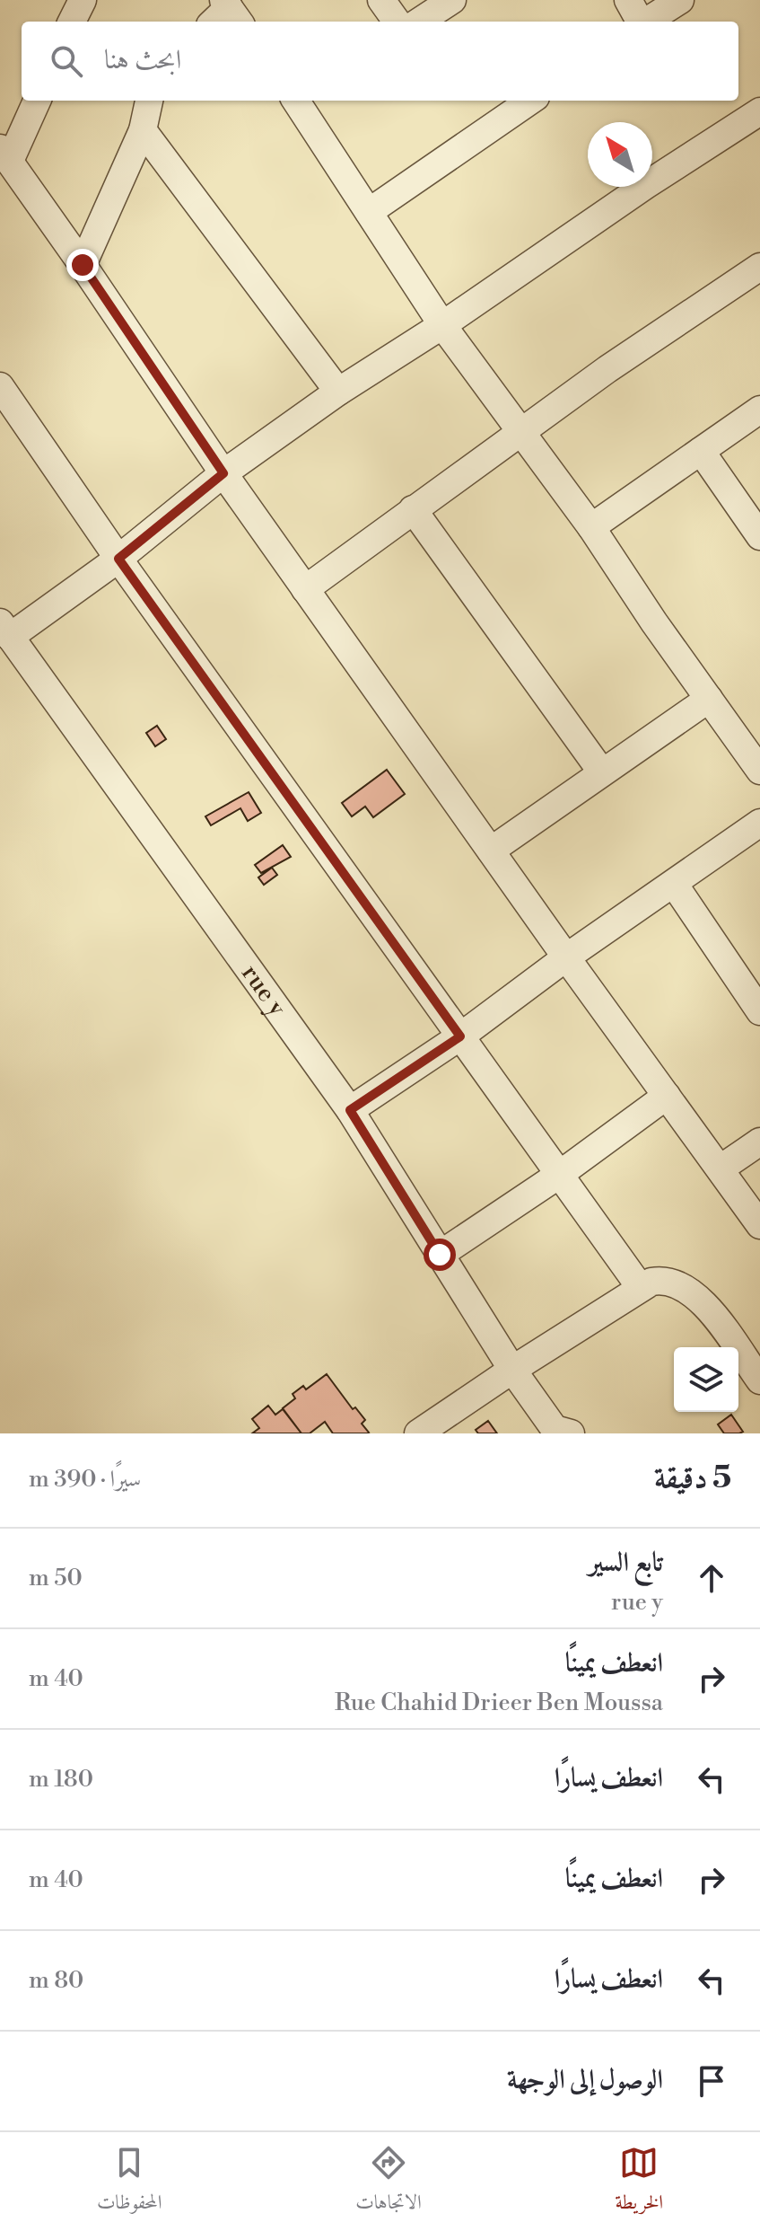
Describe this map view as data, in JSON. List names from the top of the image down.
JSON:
{
  "streets": {
    "street": ["rue y"]
  },
  "north": "top left",
  "page": {
    "search": "ابحث هنا",
    "heading": ["5 دقيقة", "سيرًا · 390 m"],
    "list": [
      ["تابع السير", "rue y", "50 m"],
      ["انعطف يمينًا", "Rue Chahid Drieer Ben Moussa", "40 m"],
      ["انعطف يسارًا", "180 m"],
      ["انعطف يمينًا", "40 m"],
      ["انعطف يسارًا", "80 m"],
      "الوصول إلى الوجهة"
    ],
    "nav": ["الخريطة", "الاتجاهات", "المحفوظات"]
  }
}
